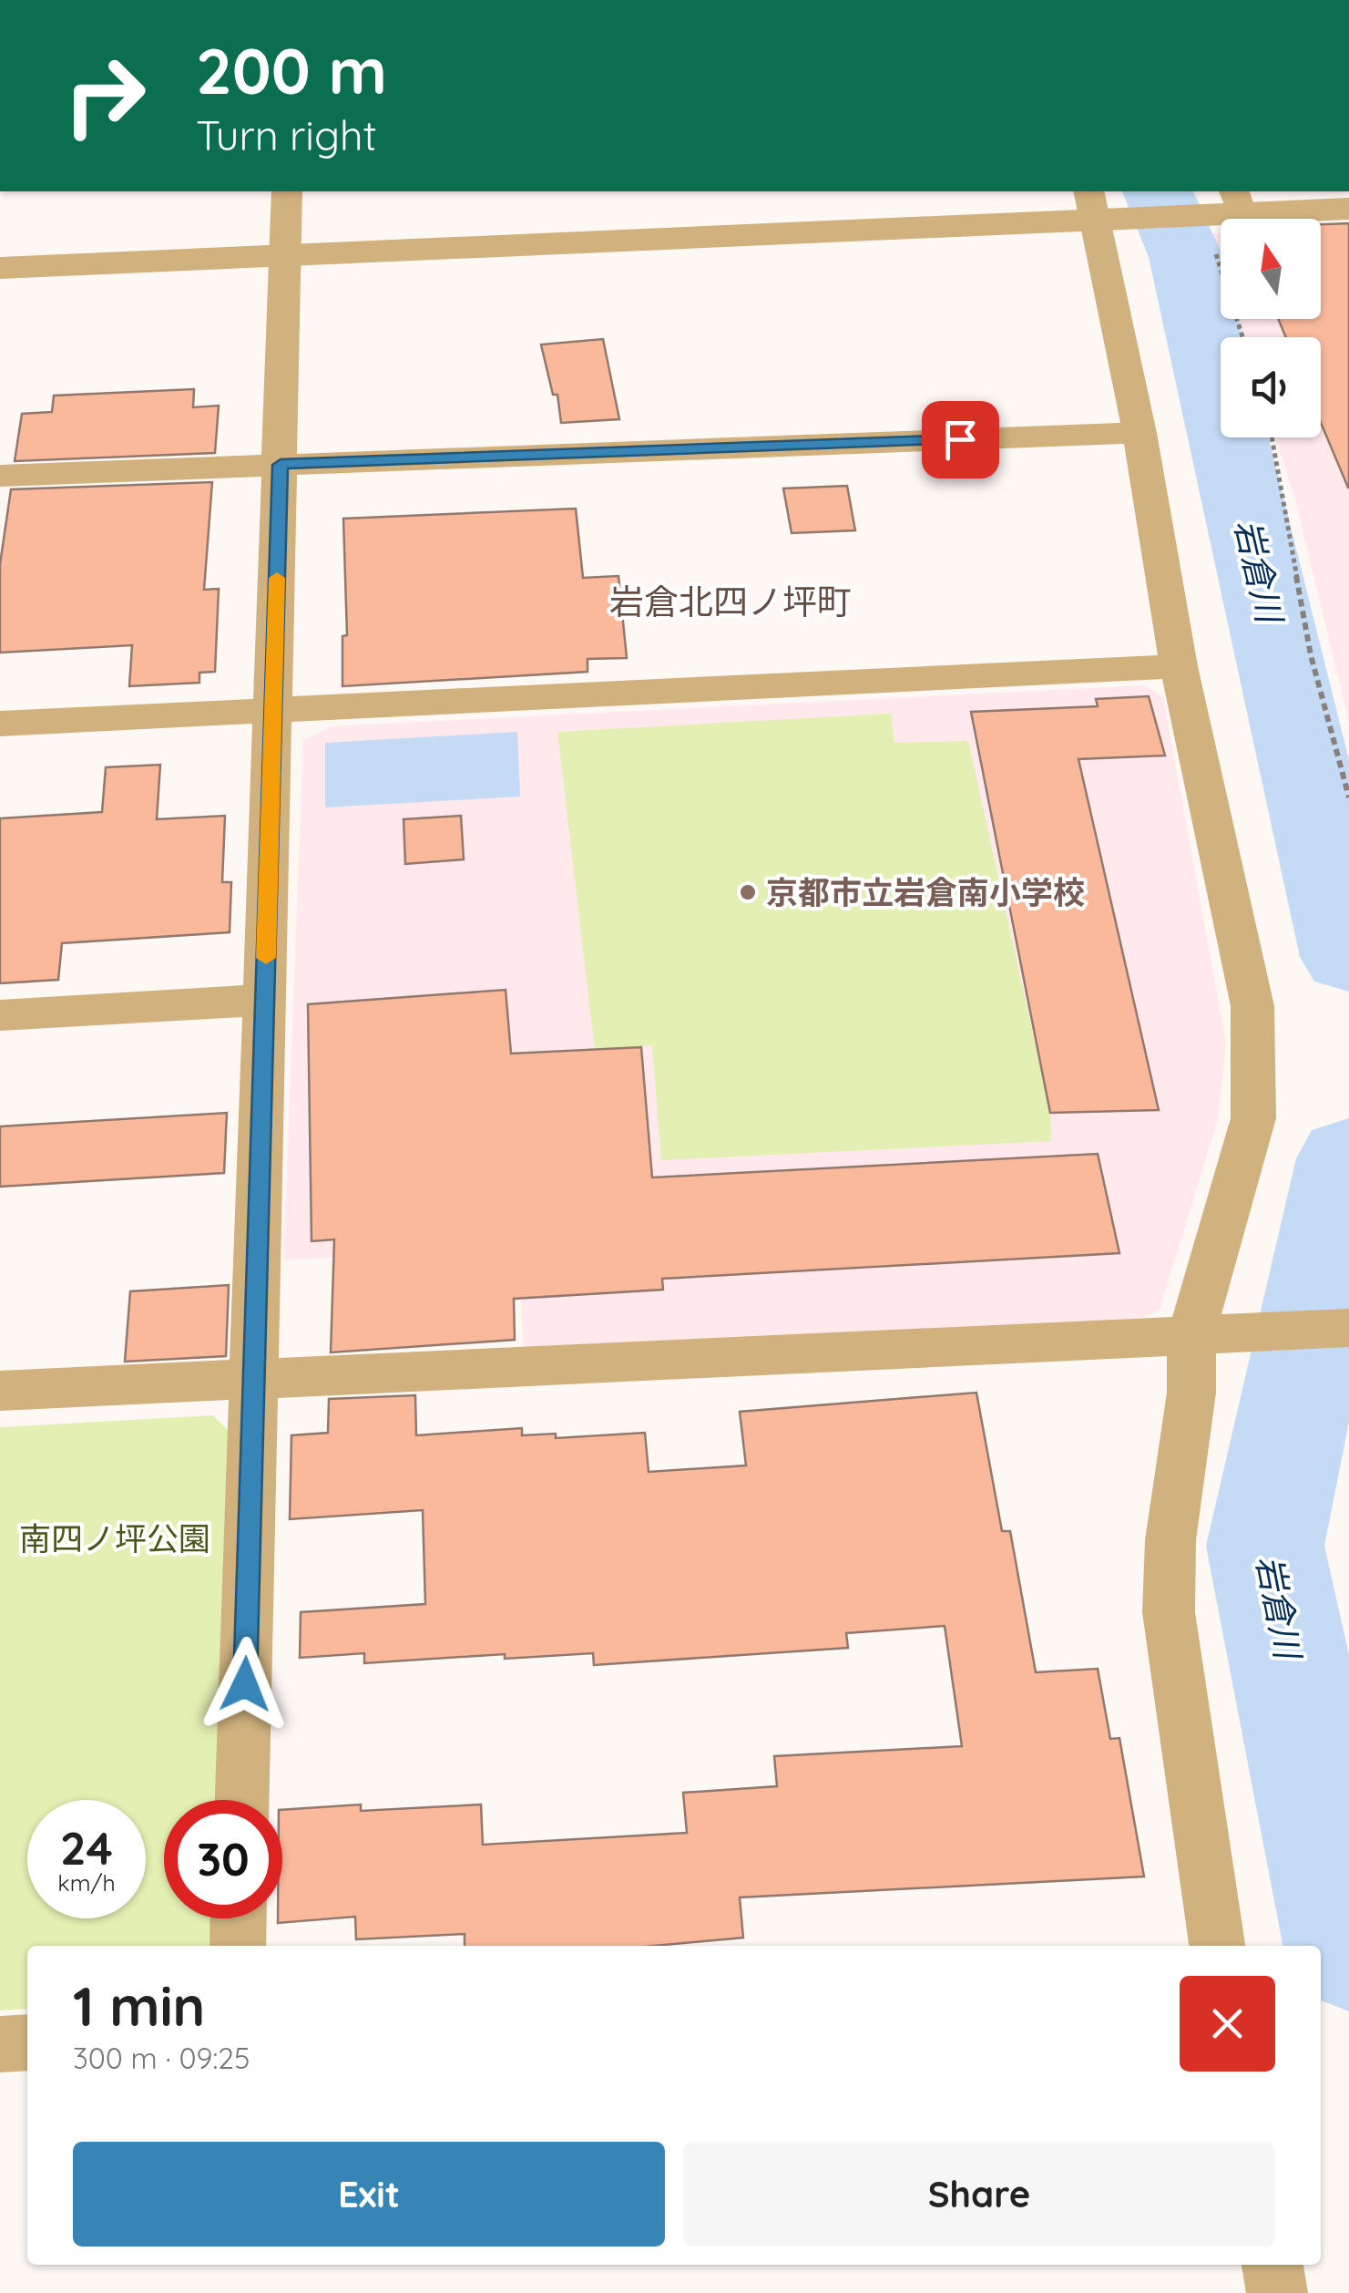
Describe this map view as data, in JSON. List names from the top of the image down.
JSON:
{
  "districts": ["岩倉北四ノ坪町"],
  "water": ["岩倉川"],
  "parks": ["南四ノ坪公園"],
  "places": ["京都市立岩倉南小学校"],
  "north": "top",
  "page": {
    "turn": ["200 m", "Turn right"],
    "speed": "24 km/h",
    "limit": "30",
    "heading": ["1 min", "300 m · 09:25"],
    "buttons": ["Exit", "Share"]
  }
}
